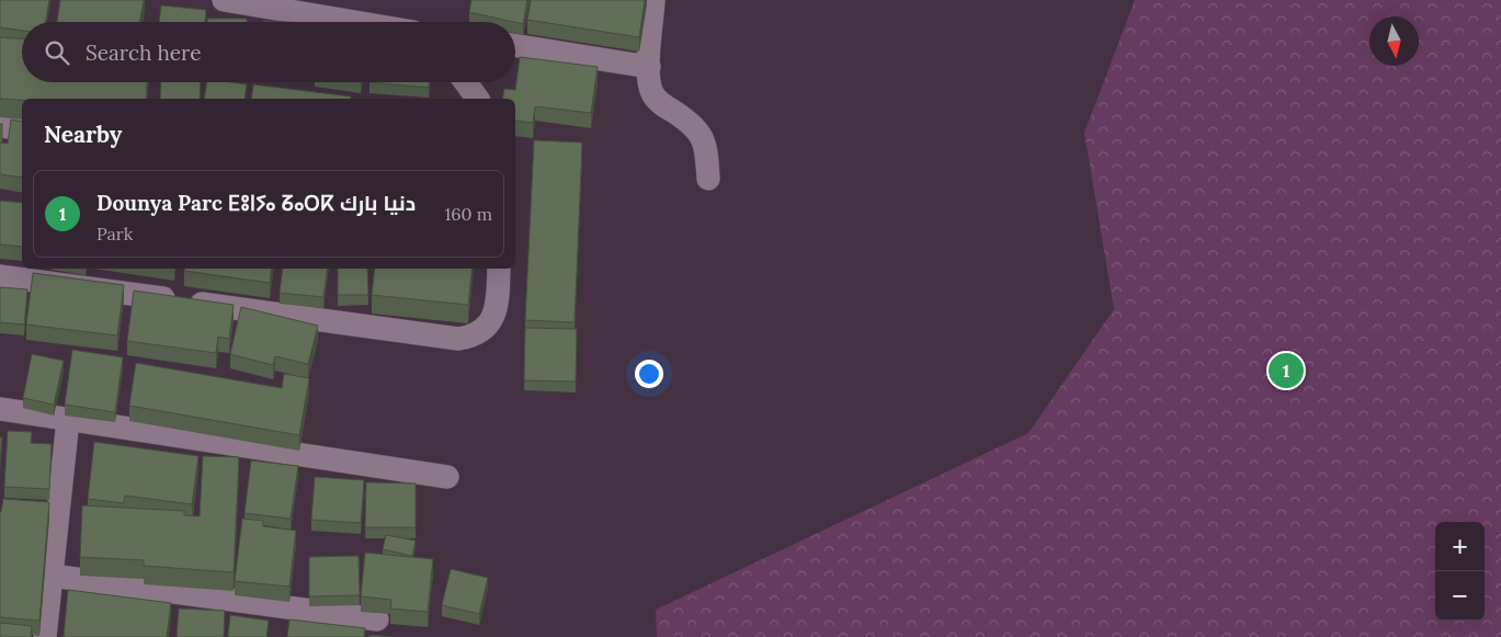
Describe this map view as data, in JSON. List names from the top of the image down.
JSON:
{
  "north": "bottom",
  "page": {
    "search": "Search here",
    "heading": "Nearby",
    "list": [
      {
        "mark": "1",
        "name": "Dounya Parc ⴹⵓⵏⵢⴰ ⵒⴰⵔⴽ دنيا بارك",
        "note": "Park",
        "value": "160 m"
      }
    ],
    "pins": "1",
    "map_buttons": ["+", "−"]
  }
}
